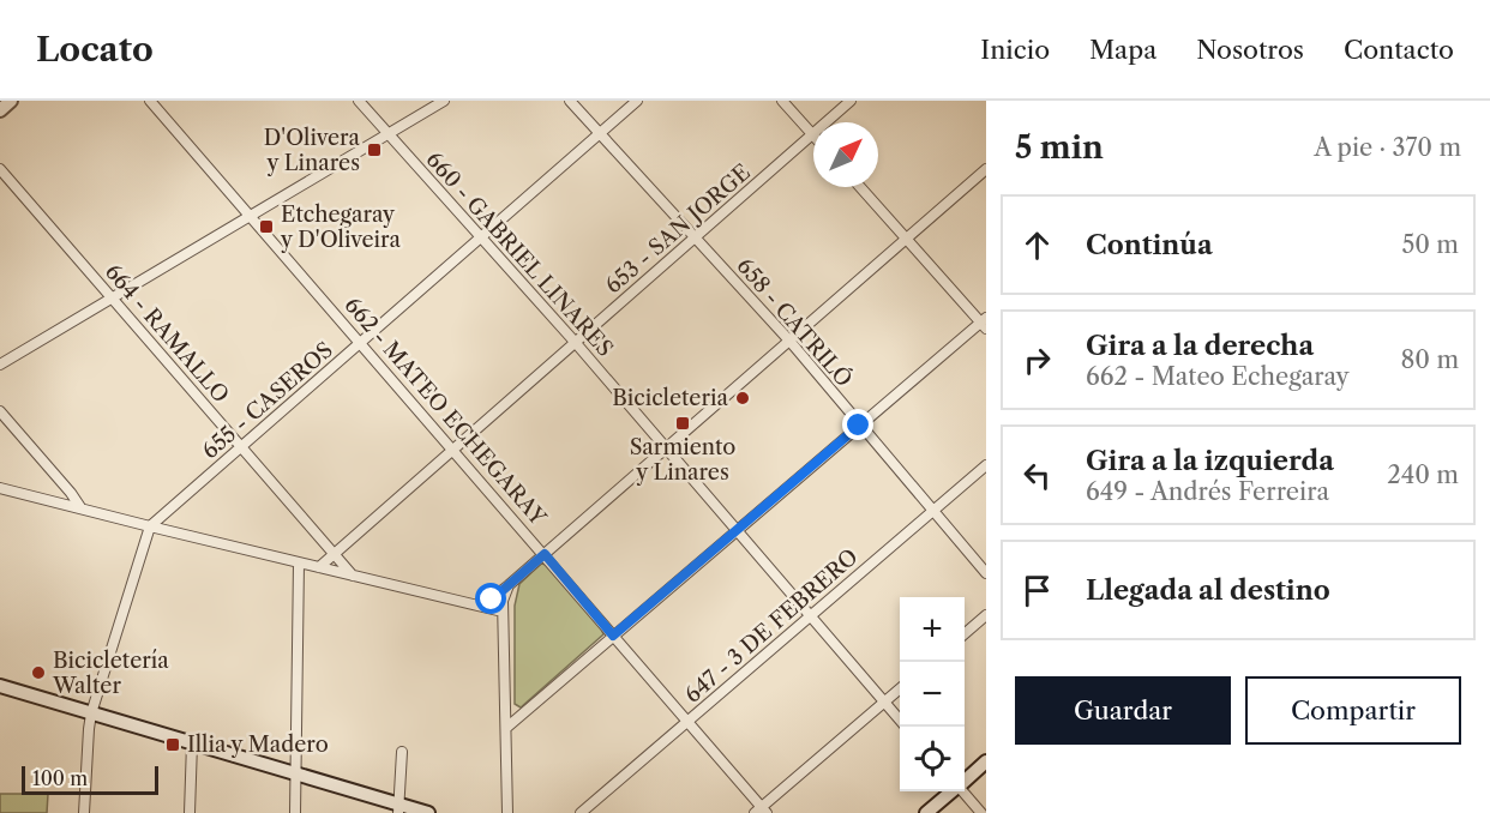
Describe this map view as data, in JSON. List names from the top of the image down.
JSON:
{
  "streets": {
    "street": [
      "653 - SAN JORGE",
      "660 - GABRIEL LINARES",
      "658 - CATRILÓ",
      "664 - RAMALLO",
      "655 - CASEROS",
      "662 - MATEO ECHEGARAY",
      "647 - 3 DE FEBRERO"
    ]
  },
  "crossings": [
    ["653 - SAN JORGE", "660 - GABRIEL LINARES"],
    ["653 - SAN JORGE", "658 - CATRILÓ"],
    ["653 - SAN JORGE", "664 - RAMALLO"],
    ["653 - SAN JORGE", "662 - MATEO ECHEGARAY"],
    ["660 - GABRIEL LINARES", "655 - CASEROS"],
    ["660 - GABRIEL LINARES", "647 - 3 DE FEBRERO"],
    ["658 - CATRILÓ", "655 - CASEROS"],
    ["658 - CATRILÓ", "647 - 3 DE FEBRERO"],
    ["664 - RAMALLO", "655 - CASEROS"],
    ["655 - CASEROS", "662 - MATEO ECHEGARAY"],
    ["662 - MATEO ECHEGARAY", "647 - 3 DE FEBRERO"]
  ],
  "places": {
    "transit": [
      "D'Olivera y Linares",
      "Etchegaray y D'Oliveira",
      "Sarmiento y Linares",
      "Illia y Madero"
    ],
    "other": ["Bicicleteria", "Bicicletería Walter"]
  },
  "scale_bar": "100 m",
  "north": "top right",
  "page": {
    "header": "Locato",
    "nav": [
      "Inicio",
      "Mapa",
      "Nosotros",
      "Contacto"
    ],
    "heading": ["5 min", "A pie · 370 m"],
    "list": [
      ["Continúa", "50 m"],
      ["Gira a la derecha", "662 - Mateo Echegaray", "80 m"],
      ["Gira a la izquierda", "649 - Andrés Ferreira", "240 m"],
      "Llegada al destino"
    ],
    "map_buttons": ["+", "−"],
    "buttons": ["Guardar", "Compartir"],
    "scale": "100 m"
  }
}
